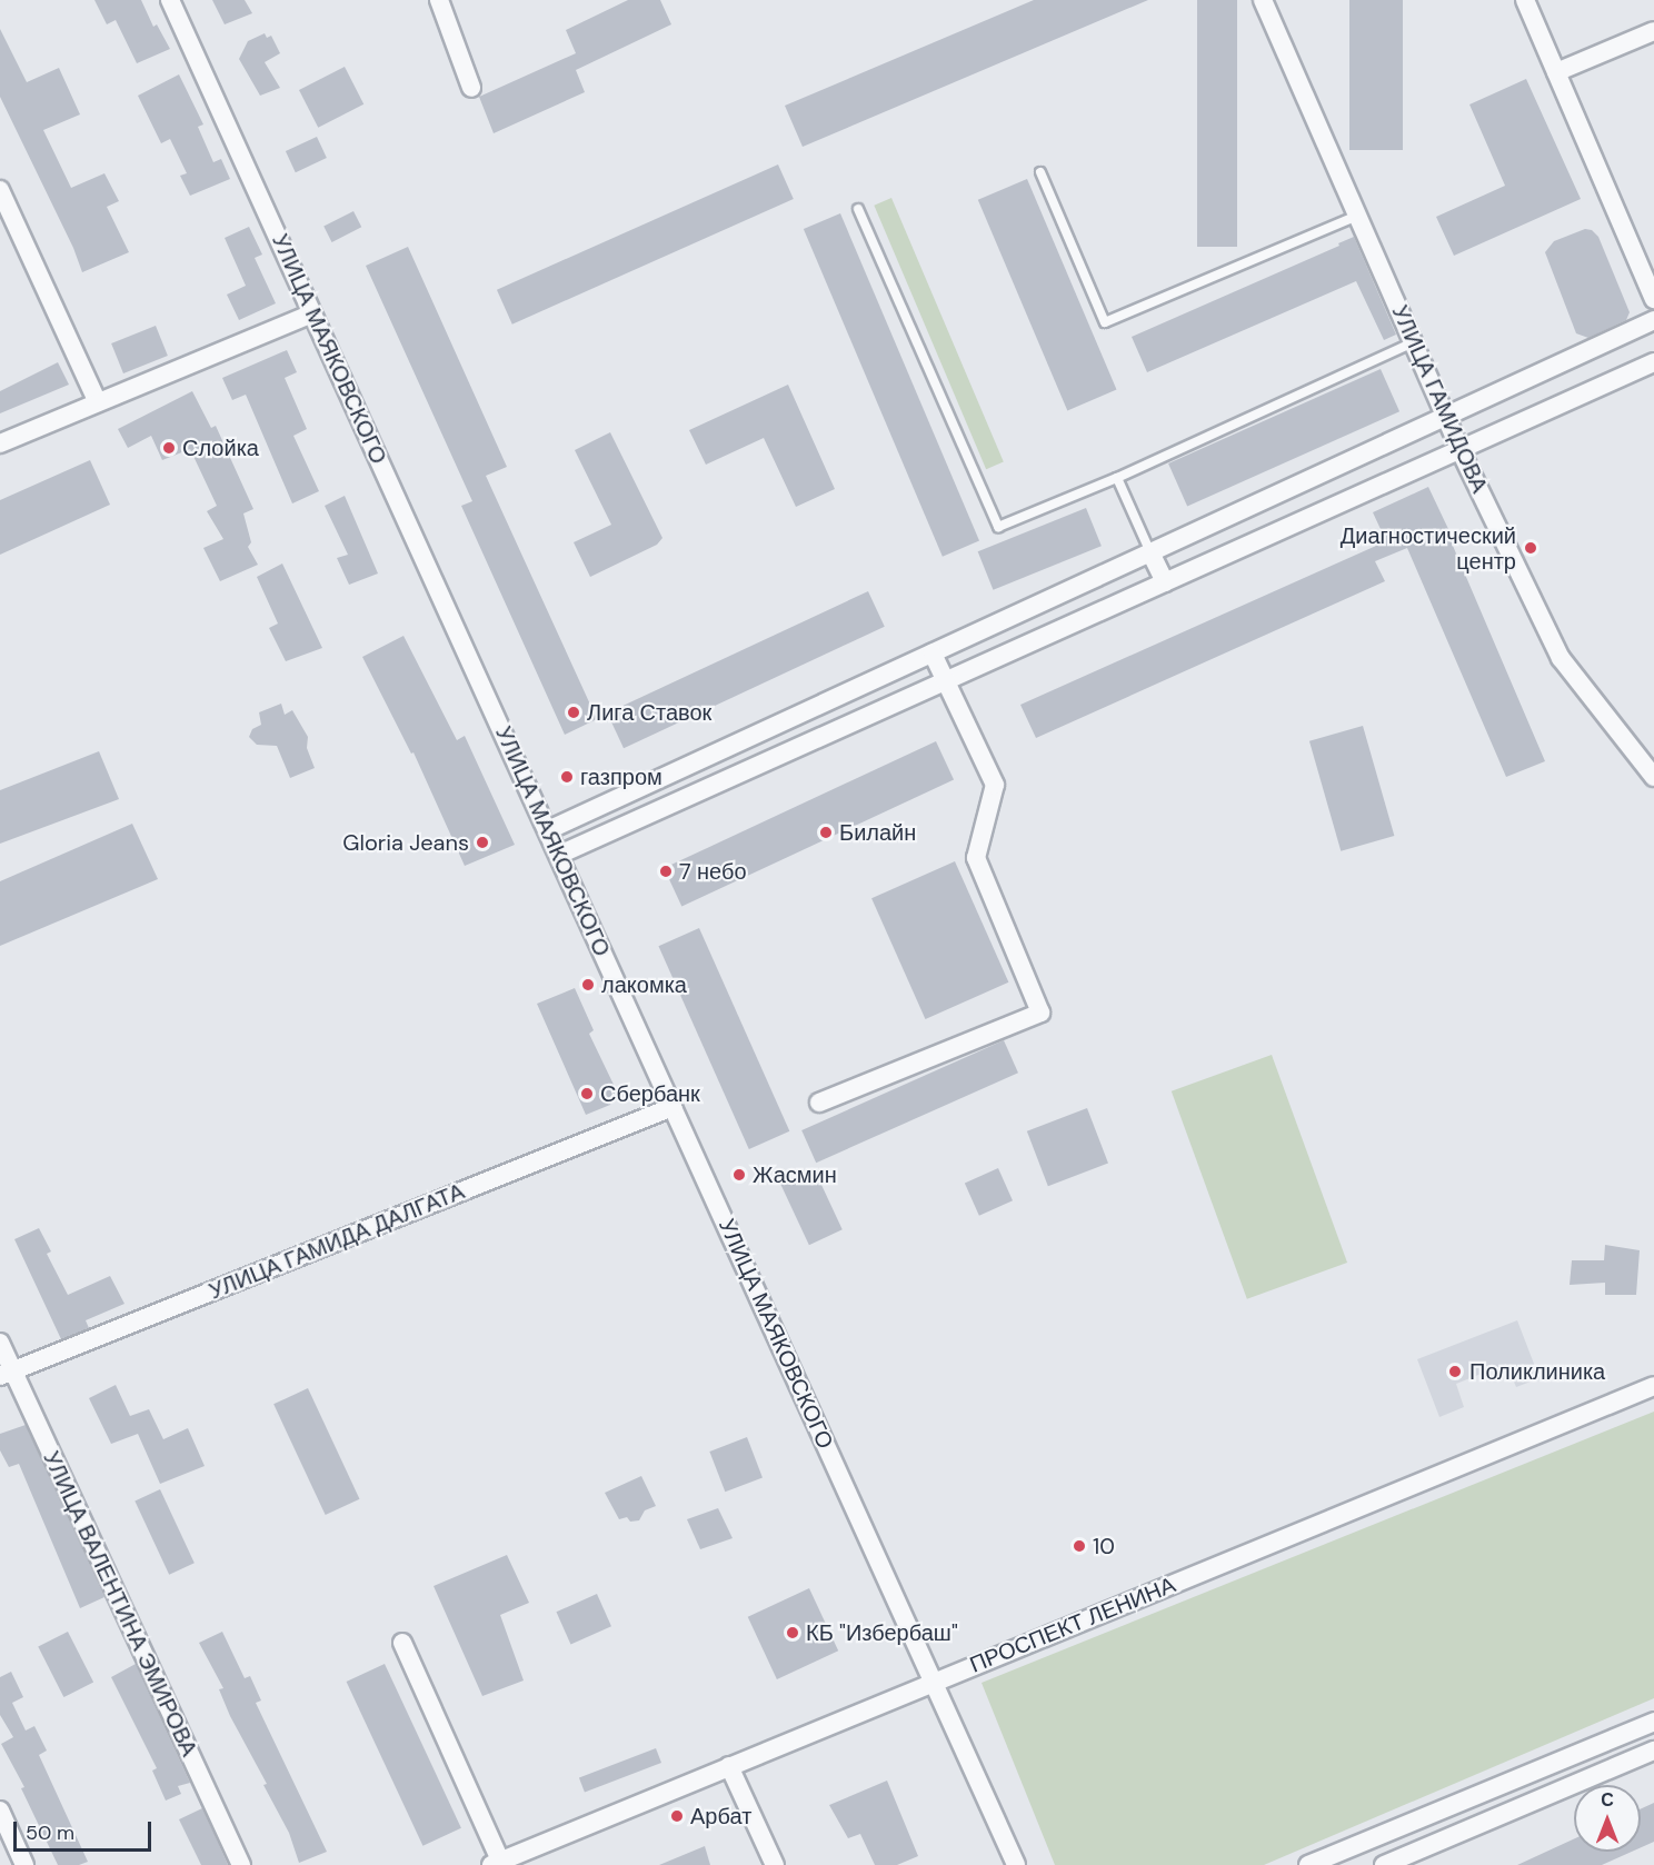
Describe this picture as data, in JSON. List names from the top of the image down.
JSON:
{
  "streets": {
    "street": [
      "УЛИЦА МАЯКОВСКОГО",
      "УЛИЦА ГАМИДОВА",
      "УЛИЦА ГАМИДА ДАЛГАТА",
      "УЛИЦА ВАЛЕНТИНА ЭМИРОВА",
      "ПРОСПЕКТ ЛЕНИНА"
    ]
  },
  "crossings": [
    ["УЛИЦА МАЯКОВСКОГО", "УЛИЦА ГАМИДА ДАЛГАТА"],
    ["УЛИЦА МАЯКОВСКОГО", "ПРОСПЕКТ ЛЕНИНА"],
    ["УЛИЦА ГАМИДА ДАЛГАТА", "УЛИЦА ВАЛЕНТИНА ЭМИРОВА"]
  ],
  "places": [
    "Слойка",
    "Диагностический центр",
    "Лига Ставок",
    "газпром",
    "Билайн",
    "Gloria Jeans",
    "7 небо",
    "лакомка",
    "Сбербанк",
    "Жасмин",
    "Поликлиника",
    "10",
    "КБ \"Избербаш\"",
    "Арбат"
  ],
  "scale_bar": "50 m",
  "north": "top"
}
